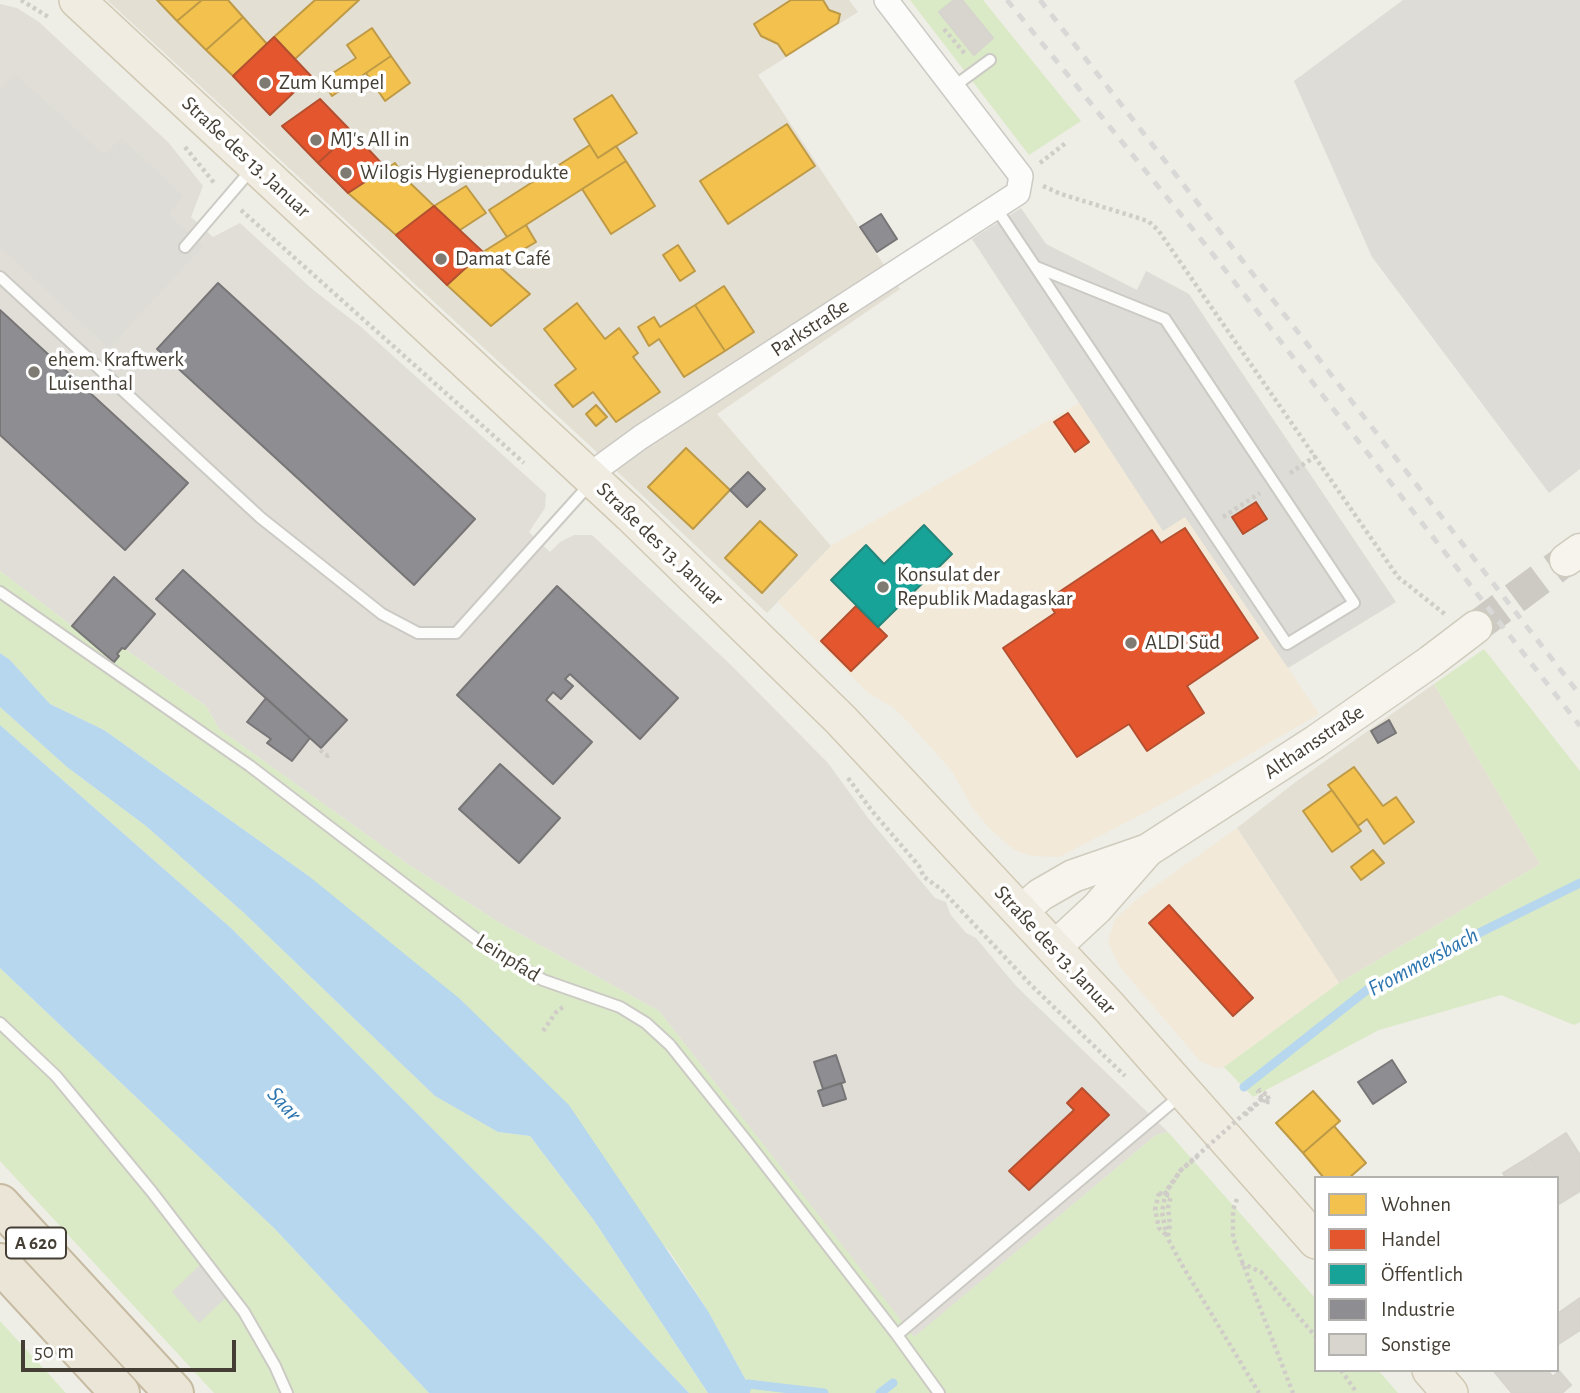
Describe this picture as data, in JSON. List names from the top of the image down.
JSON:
{
  "streets": {
    "highway": ["A 620"],
    "main road": ["Straße des 13. Januar"],
    "street": ["Parkstraße", "Althansstraße"],
    "lane": ["Leinpfad"]
  },
  "crossings": [
    ["Straße des 13. Januar", "Parkstraße"],
    ["Straße des 13. Januar", "Althansstraße"]
  ],
  "water": ["Frommersbach", "Saar"],
  "places": [
    "Zum Kumpel",
    "MJ's All in",
    "Wilogis Hygieneprodukte",
    "Damat Café",
    "ehem. Kraftwerk Luisenthal",
    "Konsulat der Republik Madagaskar",
    "ALDI Süd"
  ],
  "legend": [
    "Wohnen",
    "Handel",
    "Öffentlich",
    "Industrie",
    "Sonstige"
  ],
  "scale_bar": "50 m"
}
